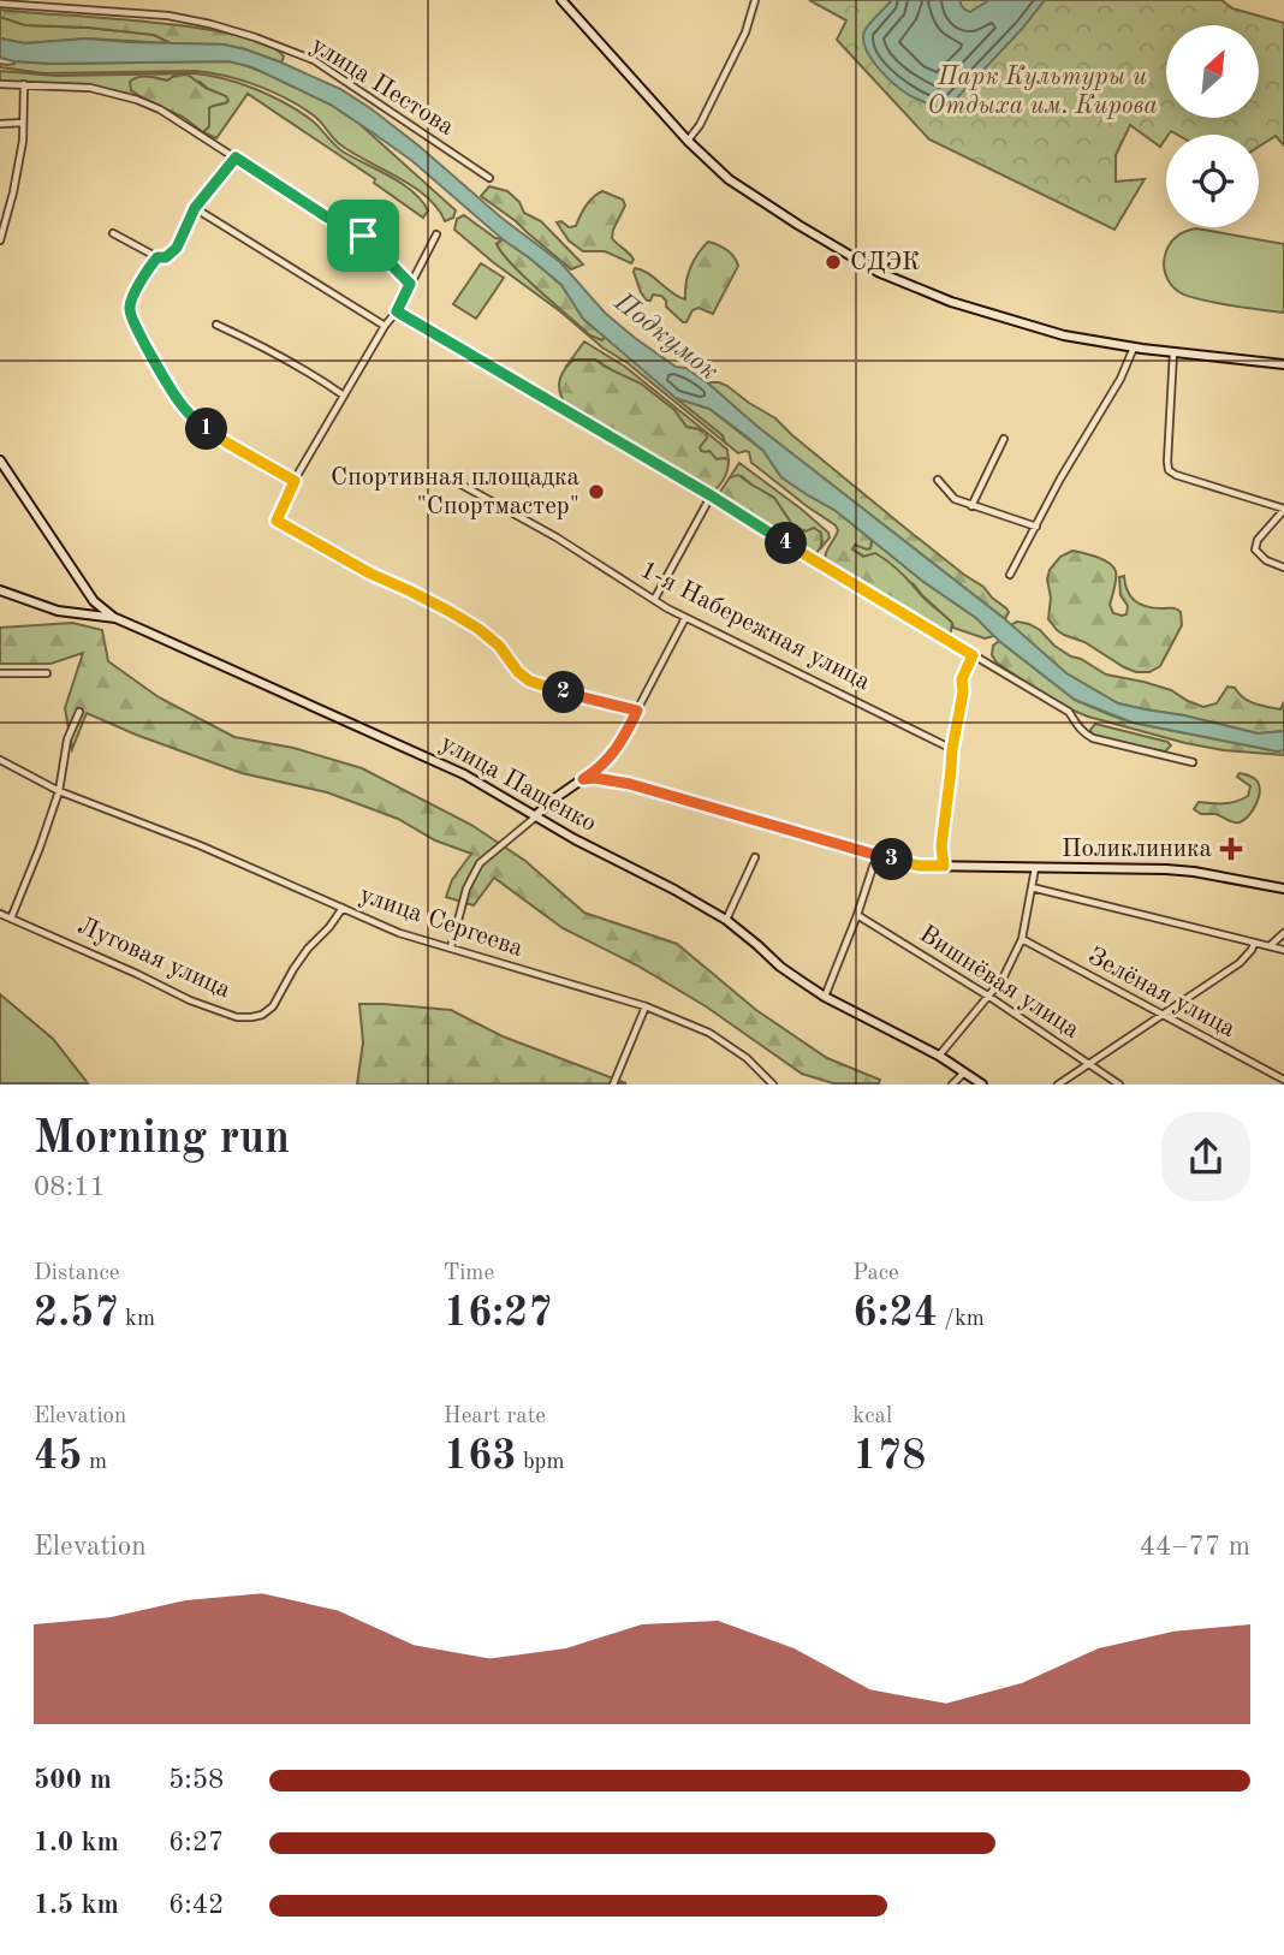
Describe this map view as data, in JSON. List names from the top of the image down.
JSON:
{
  "streets": {
    "street": [
      "улица Пестова",
      "1-я Набережная улица",
      "улица Пащенко",
      "улица Сергеева",
      "Луговая улица",
      "Вишнёвая улица",
      "Зелёная улица"
    ]
  },
  "crossings": [
    ["улица Сергеева", "Луговая улица"]
  ],
  "water": ["Подкумок"],
  "parks": ["Парк Культуры и Отдыха им. Кирова"],
  "places": {
    "other": ["СДЭК", "Спортивная площадка \"Спортмастер\""],
    "health": ["Поликлиника"]
  },
  "north": "top right",
  "page": {
    "pins": [
      "1",
      "4",
      "2",
      "3"
    ],
    "heading": ["Morning run", "08:11"],
    "stats": [
      ["Distance", "2.57 km"],
      ["Time", "16:27"],
      ["Pace", "6:24 /km"],
      ["Elevation", "45 m"],
      ["Heart rate", "163 bpm"],
      ["kcal", "178"]
    ],
    "chart": ["Elevation", "44–77 m"],
    "list": [
      {
        "name": "500 m",
        "note": "5:58"
      },
      {
        "name": "1.0 km",
        "note": "6:27"
      },
      {
        "name": "1.5 km",
        "note": "6:42"
      }
    ]
  }
}
